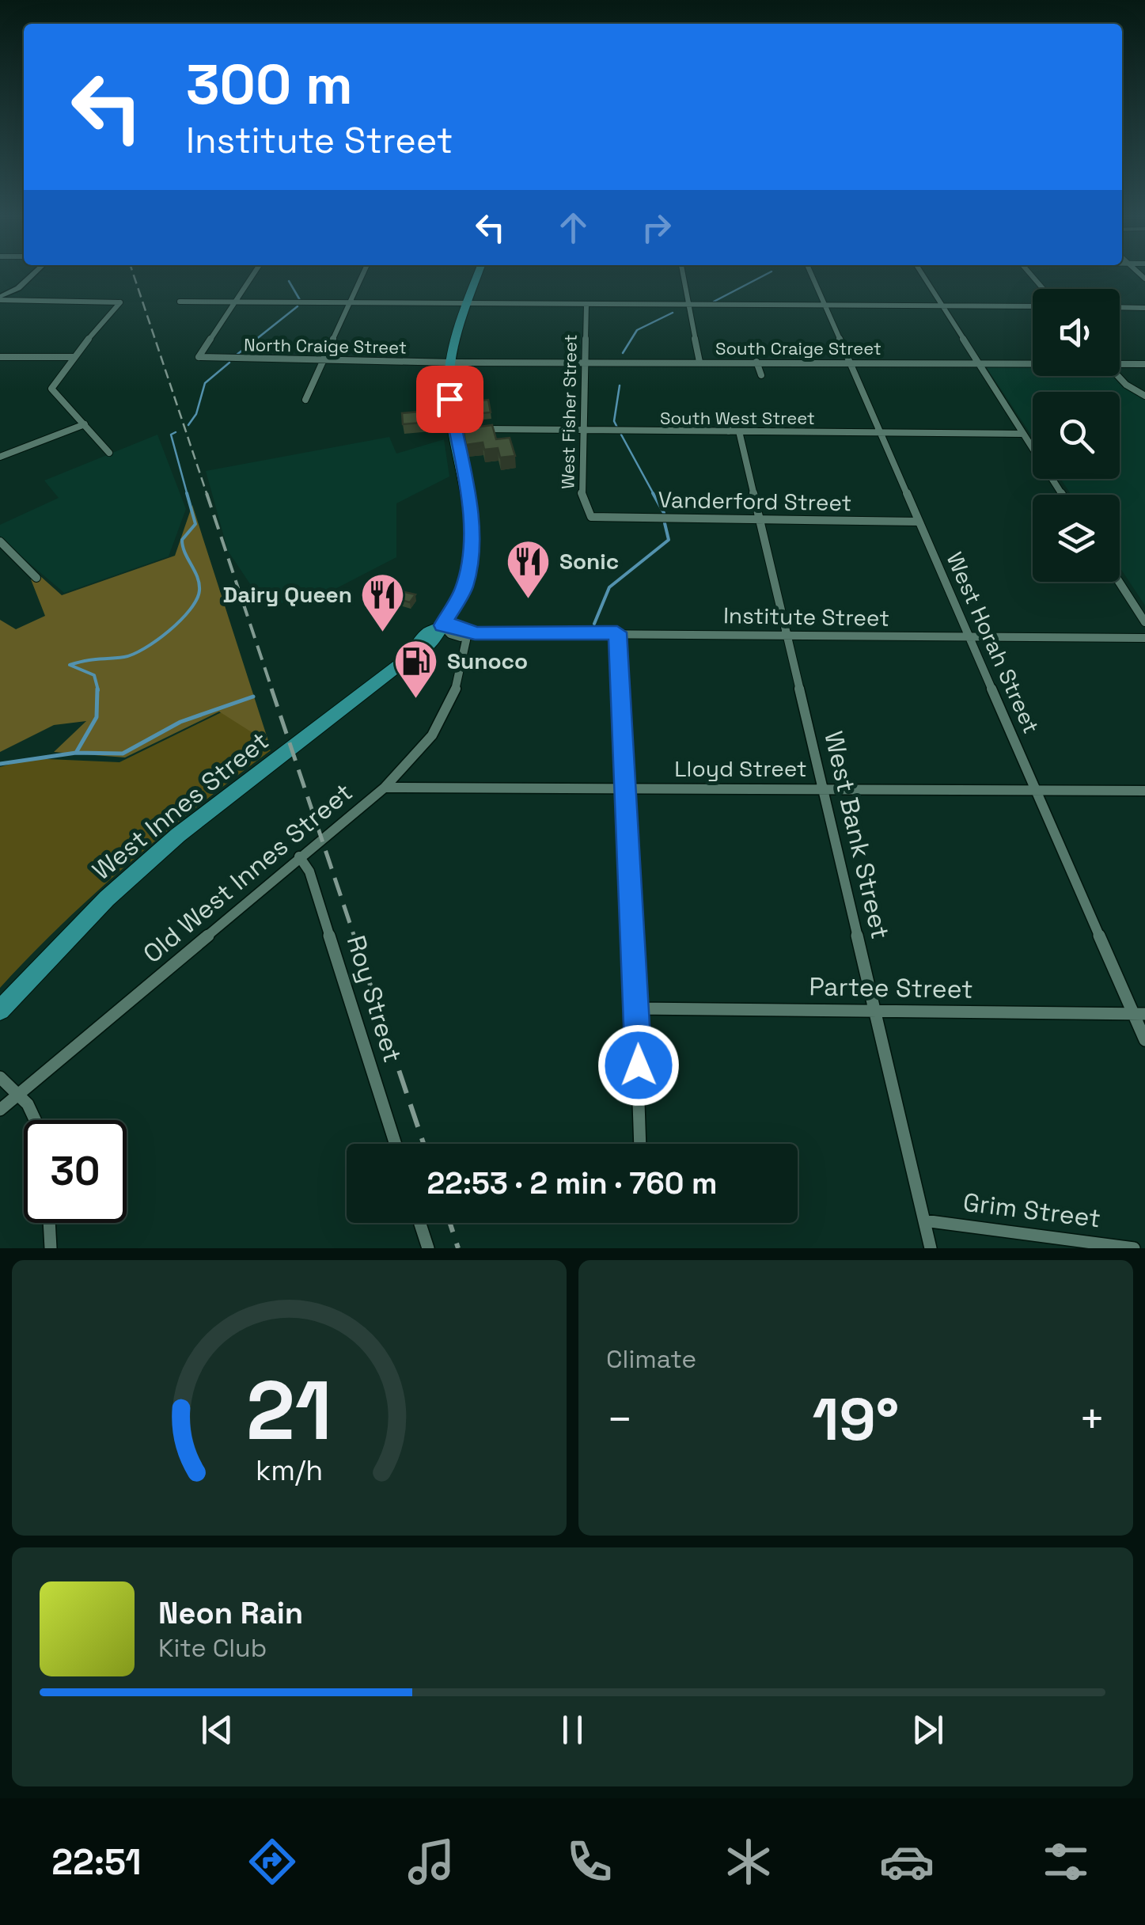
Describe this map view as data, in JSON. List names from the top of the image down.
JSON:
{
  "streets": {
    "main road": ["West Innes Street"],
    "street": [
      "North Craige Street",
      "South Craige Street",
      "West Fisher Street",
      "South West Street",
      "Vanderford Street",
      "Institute Street",
      "West Horah Street",
      "Lloyd Street",
      "West Bank Street",
      "Old West Innes Street",
      "Partee Street",
      "Roy Street",
      "Grim Street"
    ]
  },
  "crossings": [
    ["North Craige Street", "South Craige Street"],
    ["North Craige Street", "West Innes Street"],
    ["South Craige Street", "West Fisher Street"],
    ["South Craige Street", "West Horah Street"],
    ["South Craige Street", "West Innes Street"],
    ["West Fisher Street", "South West Street"],
    ["West Fisher Street", "Vanderford Street"],
    ["South West Street", "West Horah Street"],
    ["South West Street", "West Bank Street"],
    ["Vanderford Street", "West Horah Street"],
    ["Vanderford Street", "West Bank Street"],
    ["Institute Street", "West Horah Street"],
    ["Institute Street", "West Innes Street"],
    ["Institute Street", "West Bank Street"],
    ["Institute Street", "Old West Innes Street"],
    ["West Horah Street", "Lloyd Street"],
    ["West Horah Street", "Partee Street"],
    ["Lloyd Street", "West Bank Street"],
    ["Lloyd Street", "Old West Innes Street"],
    ["West Bank Street", "Partee Street"],
    ["West Bank Street", "Grim Street"],
    ["Old West Innes Street", "Roy Street"]
  ],
  "places": {
    "restaurant": ["Sonic", "Dairy Queen"],
    "fuel station": ["Sunoco"]
  },
  "page": {
    "turn": ["300 m", "Institute Street"],
    "limit": "30",
    "trip": "22:53 · 2 min · 760 m",
    "tile": "Climate",
    "heat": ["−", "19°", "+"],
    "song": ["Neon Rain", "Kite Club"],
    "tabs": "22:51",
    "gauge": ["21", "km/h"]
  }
}
